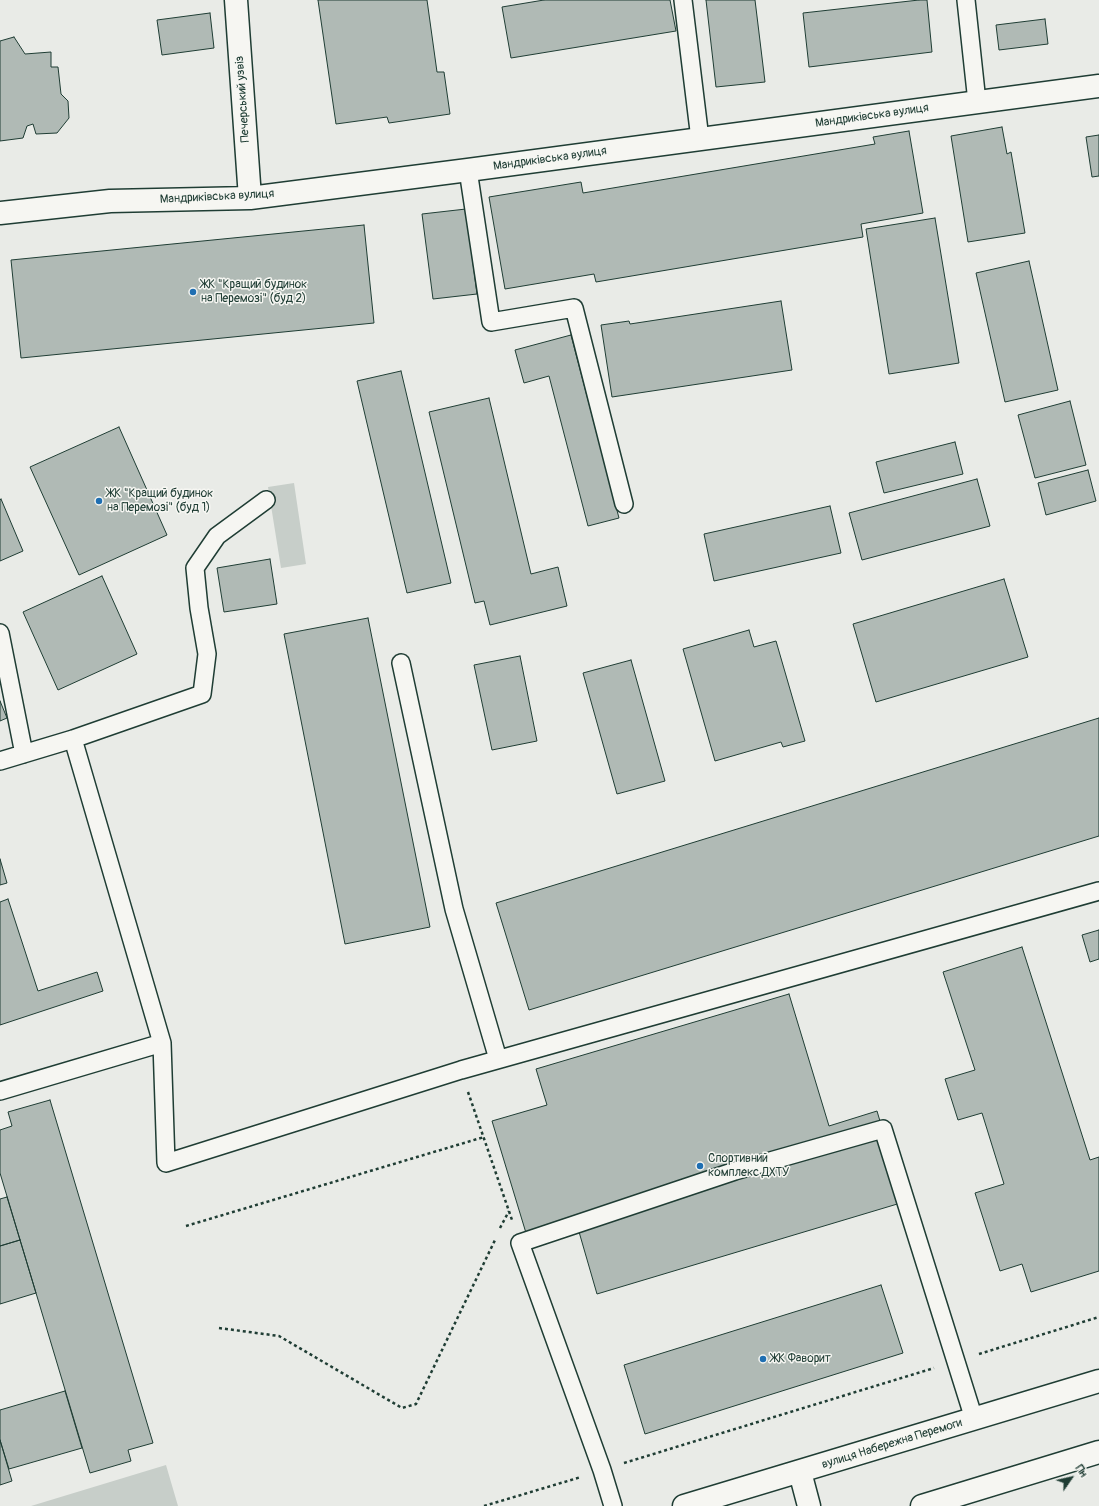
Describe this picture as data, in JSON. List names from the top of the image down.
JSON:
{
  "streets": {
    "street": ["Печерський узвіз", "Мандриківська вулиця", "вулиця Набережна Перемоги"]
  },
  "crossings": [
    ["Печерський узвіз", "Мандриківська вулиця"]
  ],
  "places": [
    "ЖК \"Кращий будинок на Перемозі\" (буд 2)",
    "ЖК \"Кращий будинок на Перемозі\" (буд 1)",
    "Спортивний комплекс ДХТУ",
    "ЖК Фаворит"
  ],
  "north": "top right"
}
